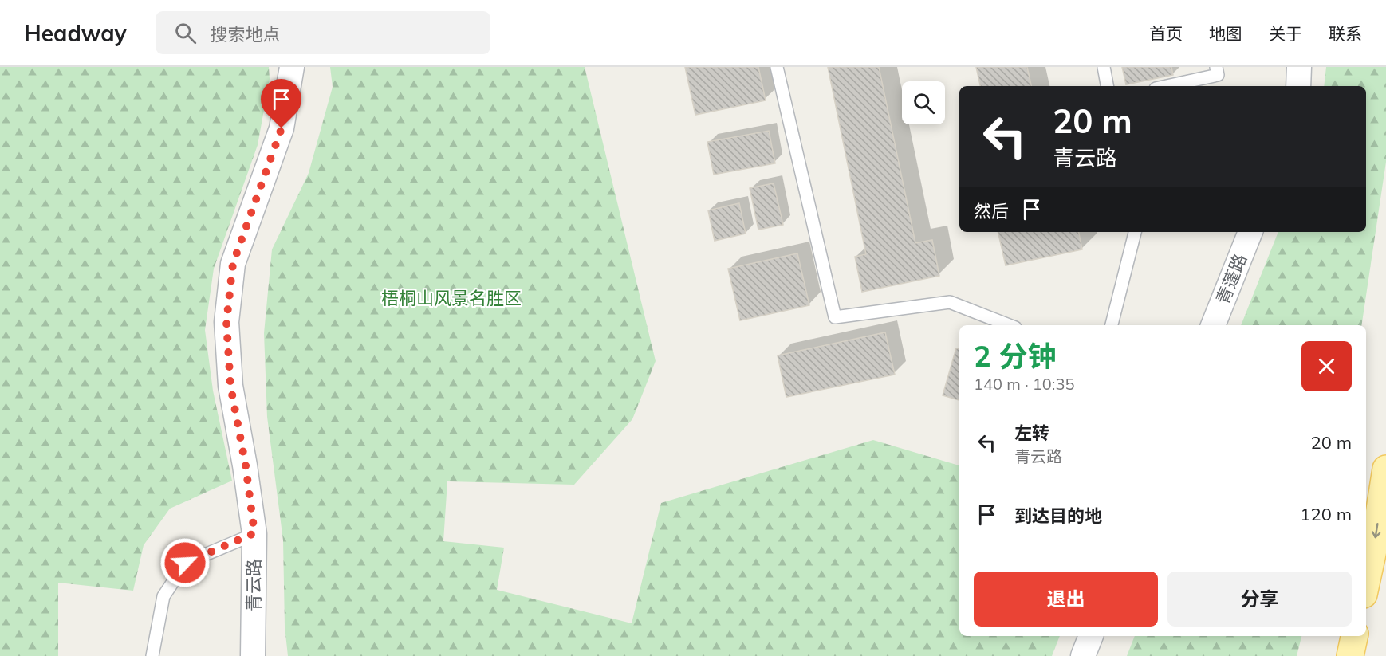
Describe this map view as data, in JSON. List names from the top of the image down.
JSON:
{
  "streets": {
    "street": ["青蓬路", "青云路"]
  },
  "parks": ["梧桐山风景名胜区"],
  "page": {
    "header": "Headway",
    "search": "搜索地点",
    "nav": [
      "首页",
      "地图",
      "关于",
      "联系"
    ],
    "turn": ["20 m", "青云路"],
    "then": "然后",
    "heading": ["2 分钟", "140 m · 10:35"],
    "list": [
      {
        "name": "左转",
        "note": "青云路",
        "value": "20 m"
      },
      {
        "name": "到达目的地",
        "value": "120 m"
      }
    ],
    "buttons": ["退出", "分享"]
  }
}
